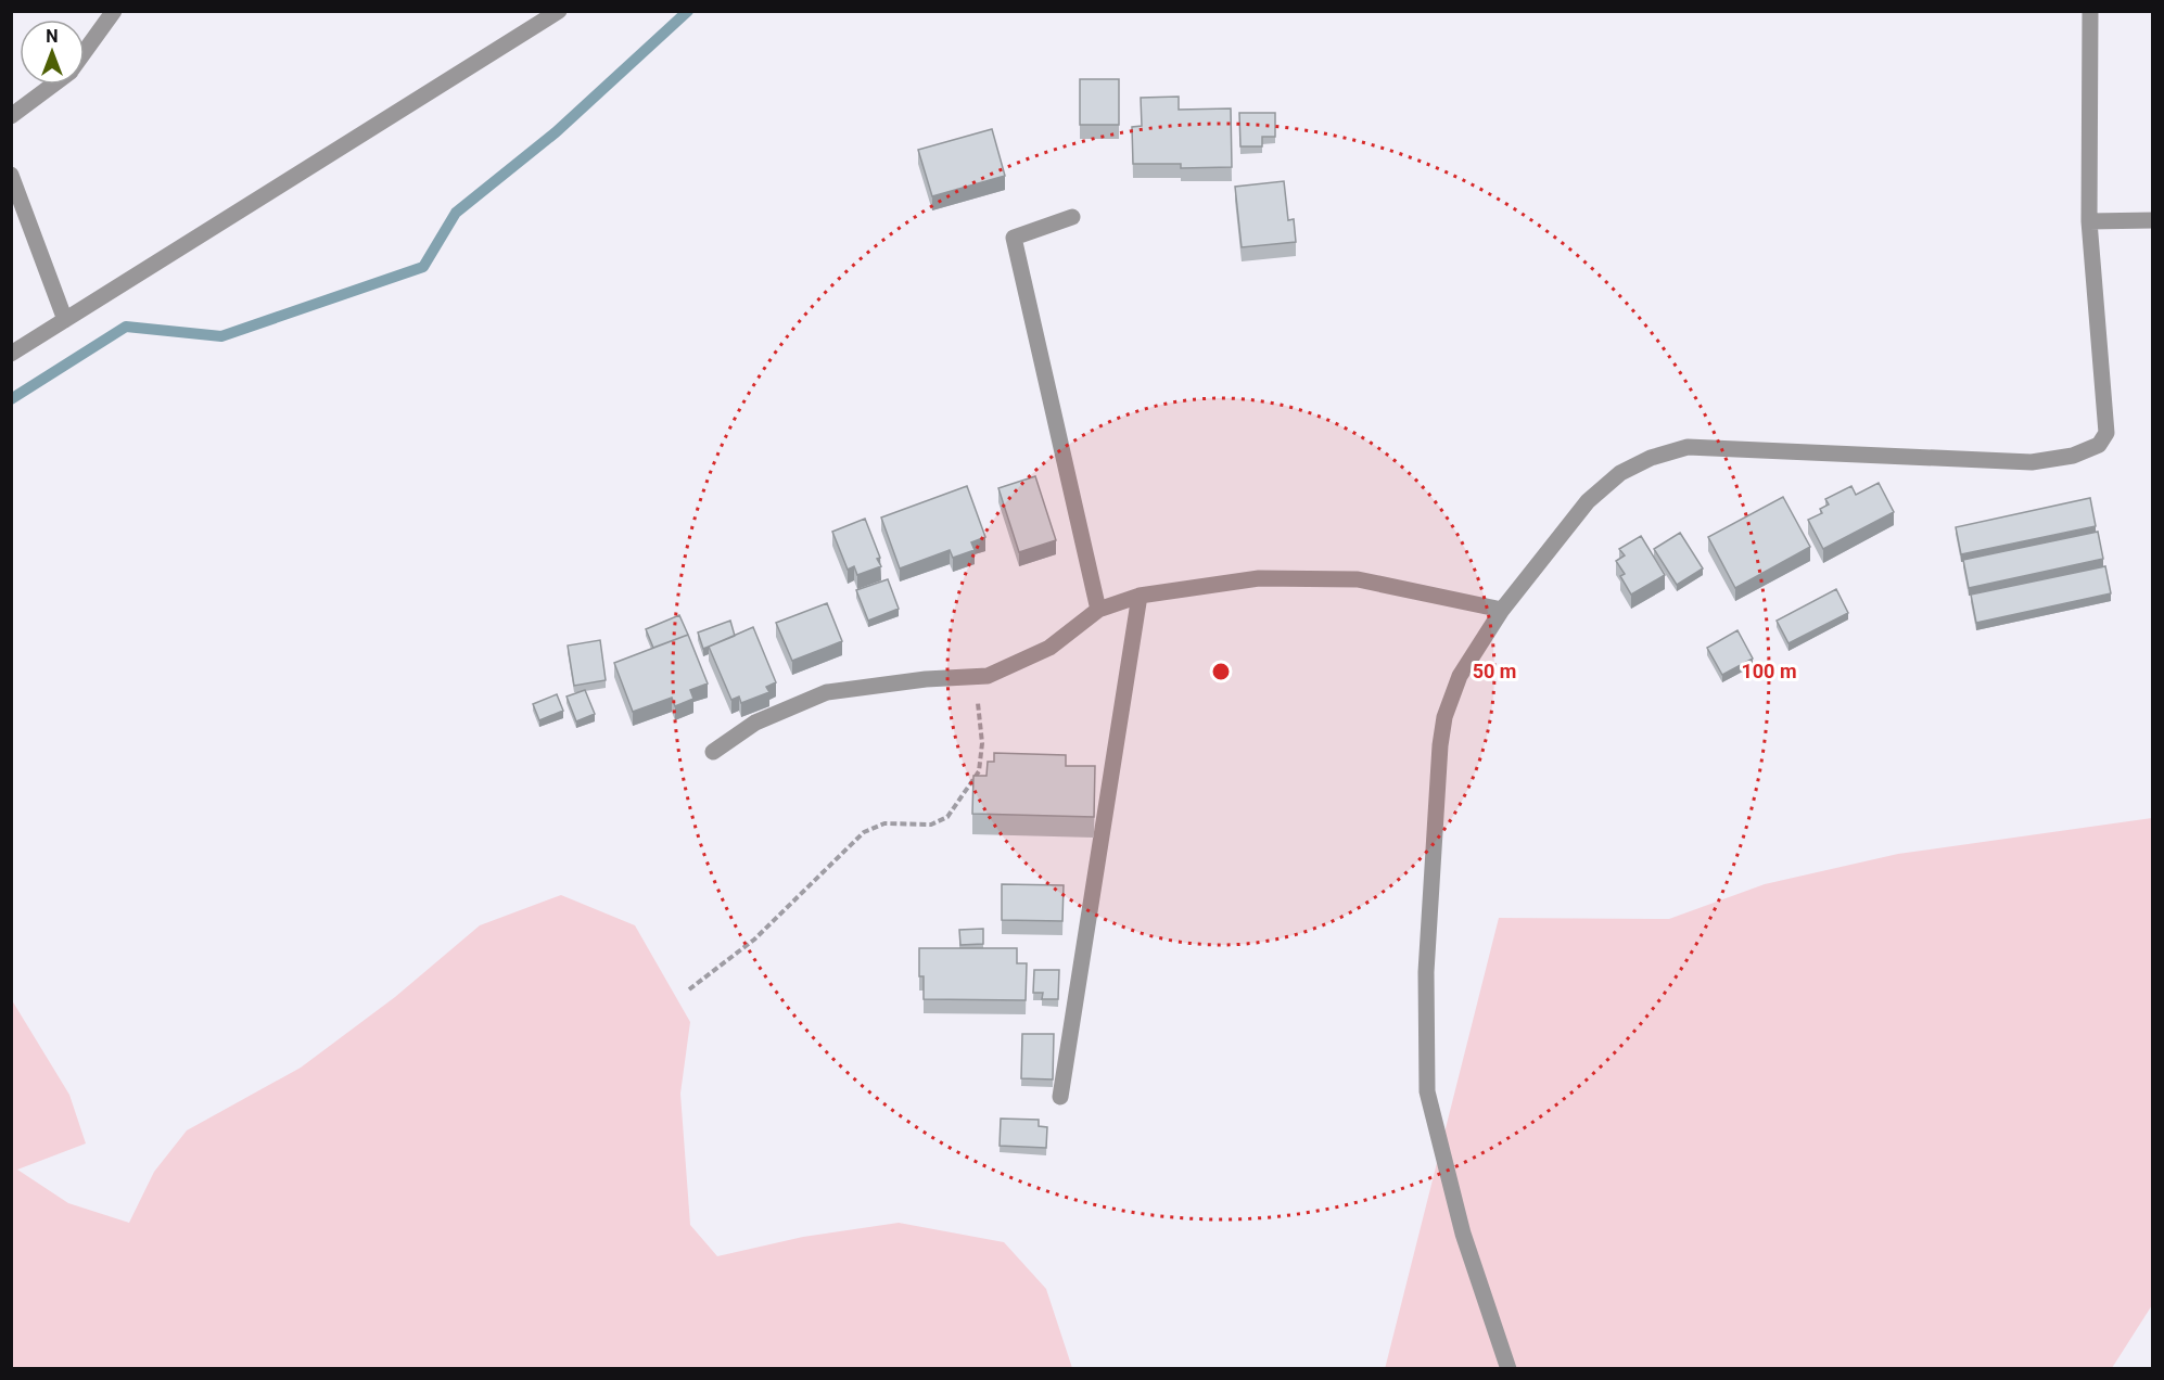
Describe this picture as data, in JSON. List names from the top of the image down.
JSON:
{
  "north": "top",
  "rings": ["50 m", "100 m"]
}
